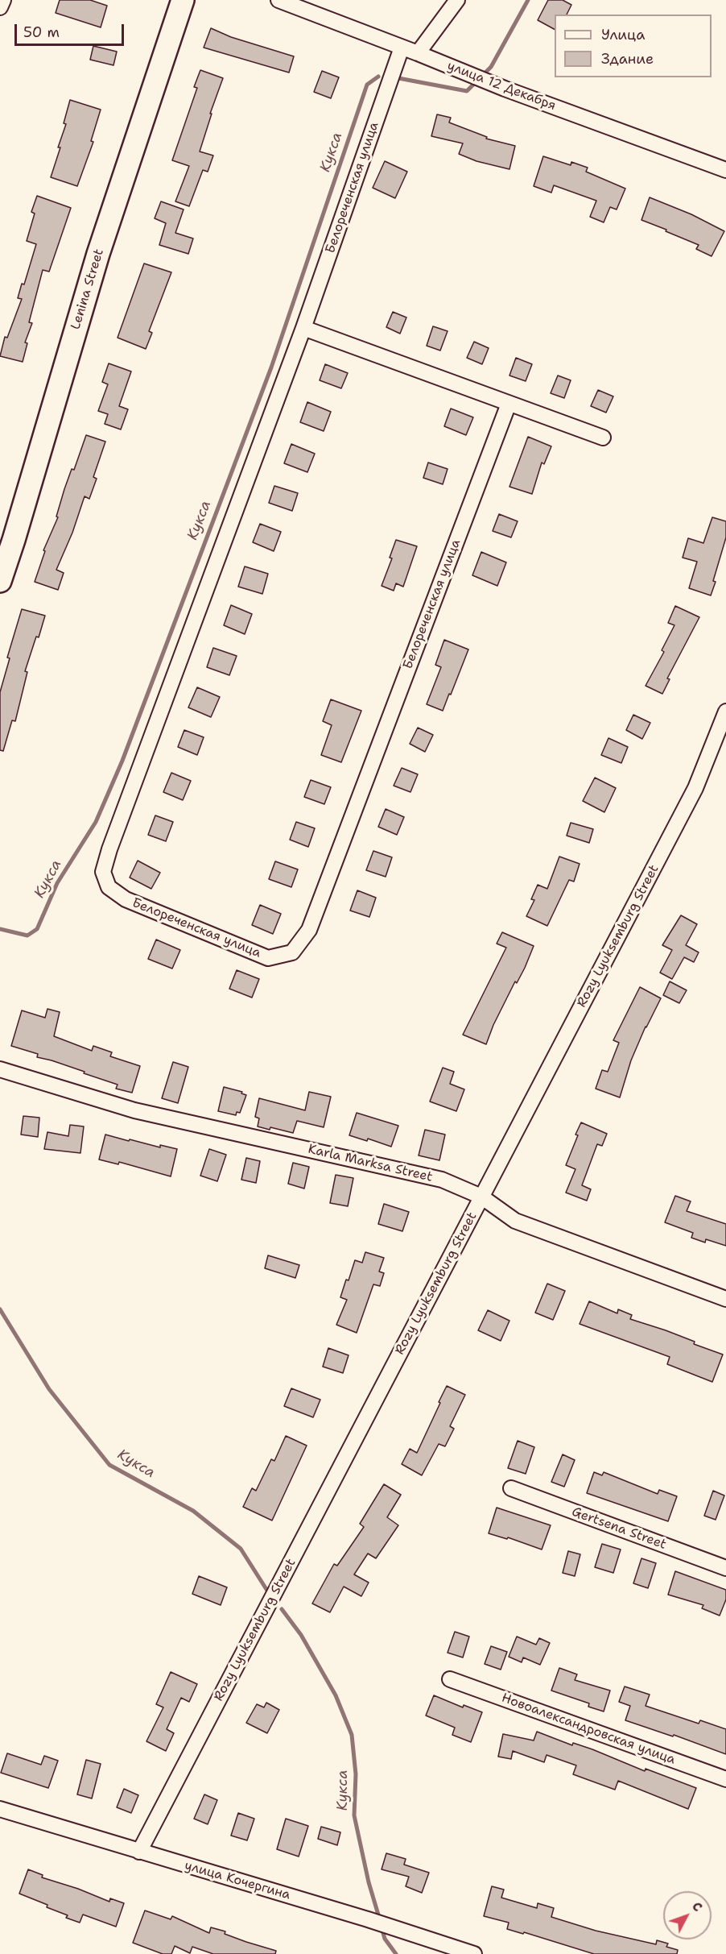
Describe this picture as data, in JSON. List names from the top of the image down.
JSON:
{
  "streets": {
    "street": [
      "улица 12 Декабря",
      "Белореченская улица",
      "Lenina Street",
      "Rozy Lyuksemburg Street",
      "Karla Marksa Street",
      "Gertsena Street",
      "Новоалександровская улица",
      "улица Кочергина"
    ]
  },
  "crossings": [
    ["улица 12 Декабря", "Белореченская улица"],
    ["Rozy Lyuksemburg Street", "Karla Marksa Street"],
    ["Rozy Lyuksemburg Street", "улица Кочергина"]
  ],
  "water": ["Кукса"],
  "legend": ["Улица", "Здание"],
  "scale_bar": "50 m",
  "north": "top right"
}
